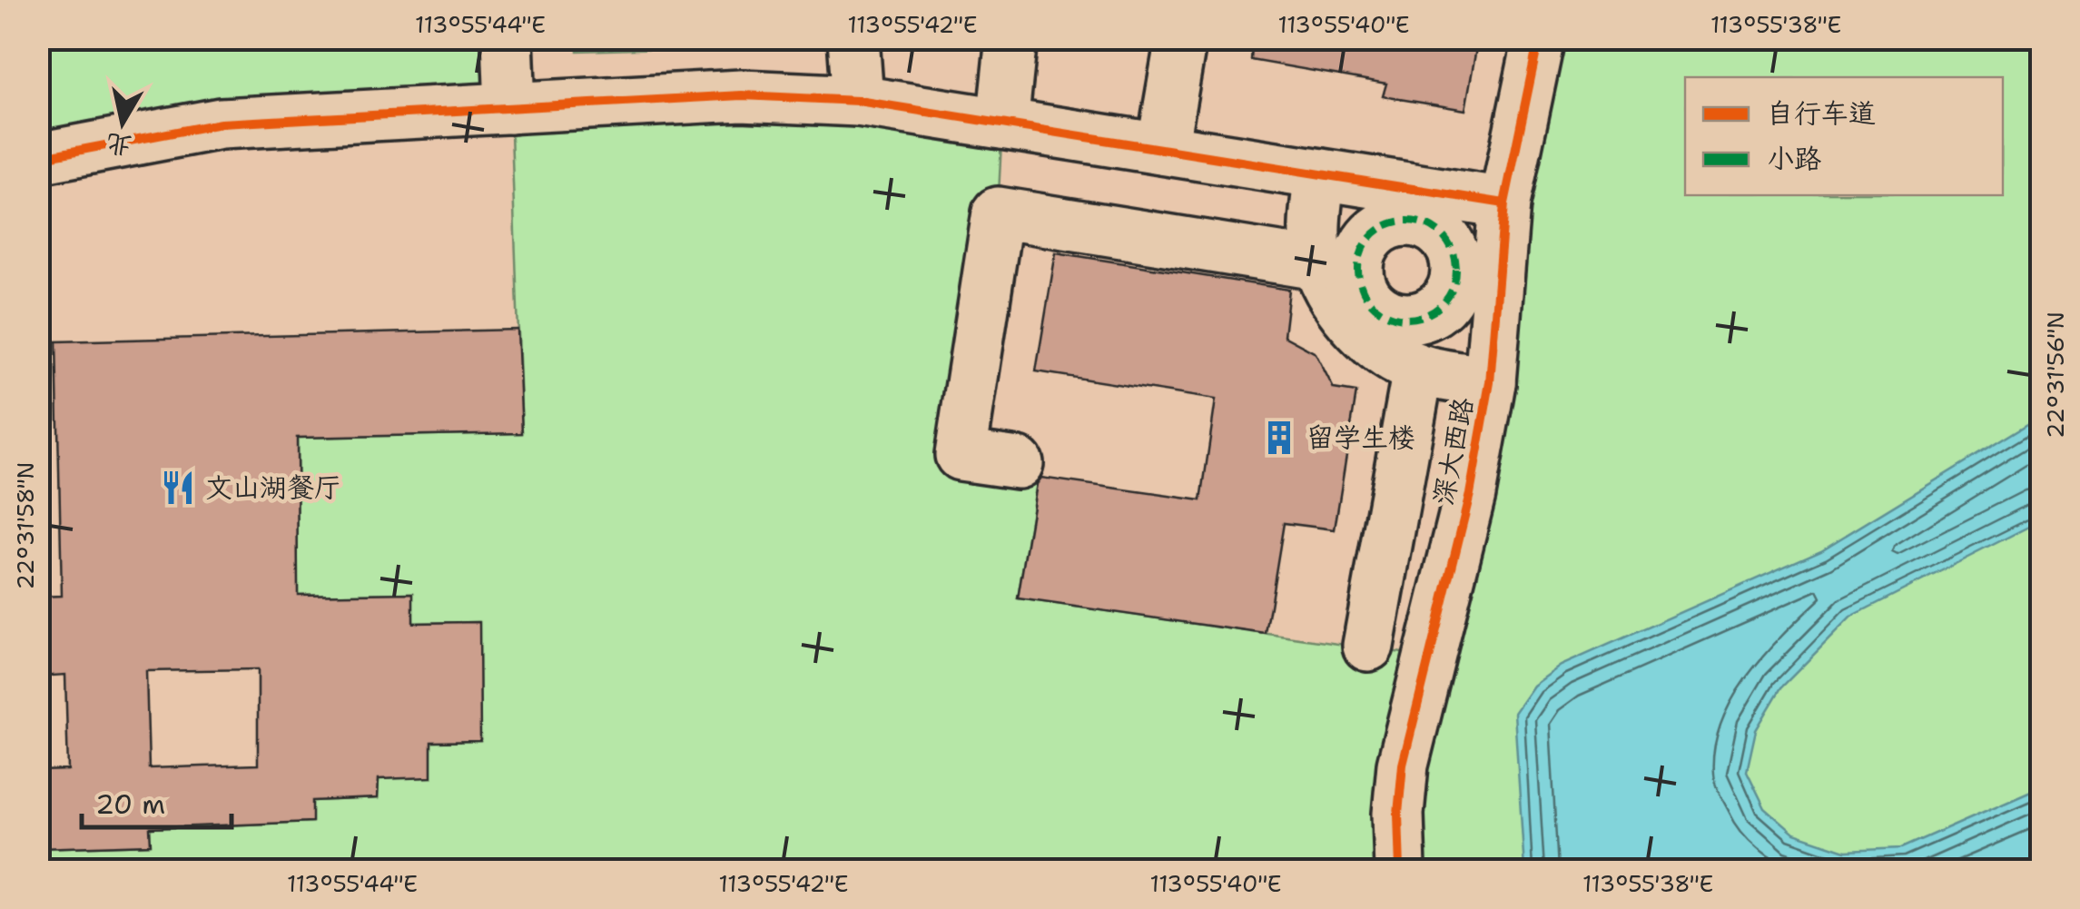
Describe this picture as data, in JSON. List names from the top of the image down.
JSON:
{
  "streets": {
    "street": ["深大西路"]
  },
  "places": {
    "building": ["留学生楼"],
    "restaurant": ["文山湖餐厅"]
  },
  "legend": ["自行车道", "小路"],
  "scale_bar": "20 m",
  "north": "bottom",
  "coordinates": [
    "113°55'44\"E",
    "113°55'42\"E",
    "113°55'40\"E",
    "113°55'38\"E",
    "22°31'56\"N",
    "22°31'58\"N"
  ]
}
